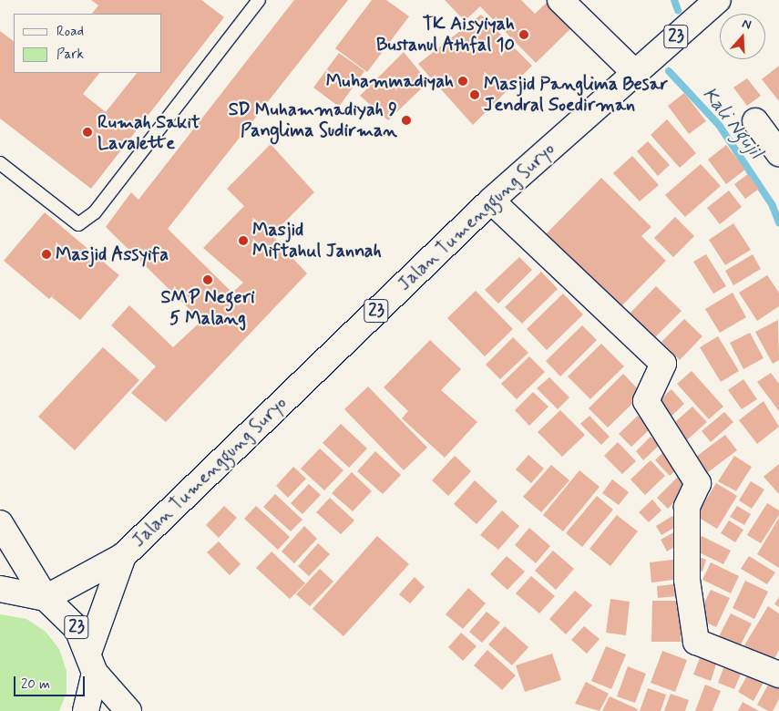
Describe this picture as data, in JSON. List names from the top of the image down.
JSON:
{
  "streets": {
    "main road": ["23", "Jalan Tumenggung Suryo"]
  },
  "crossings": [
    ["23", "Jalan Tumenggung Suryo"]
  ],
  "water": ["Kali Ngujil"],
  "places": [
    "TK Aisyiyah Bustanul Athfal 10",
    "Muhammadiyah",
    "Masjid Panglima Besar Jendral Soedirman",
    "SD Muhammadiyah 9 Panglima Sudirman",
    "Rumah Sakit Lavalette",
    "Masjid Miftahul Jannah",
    "Masjid Assyifa",
    "SMP Negeri 5 Malang"
  ],
  "legend": ["Road", "Park"],
  "scale_bar": "20 m",
  "north": "top"
}
